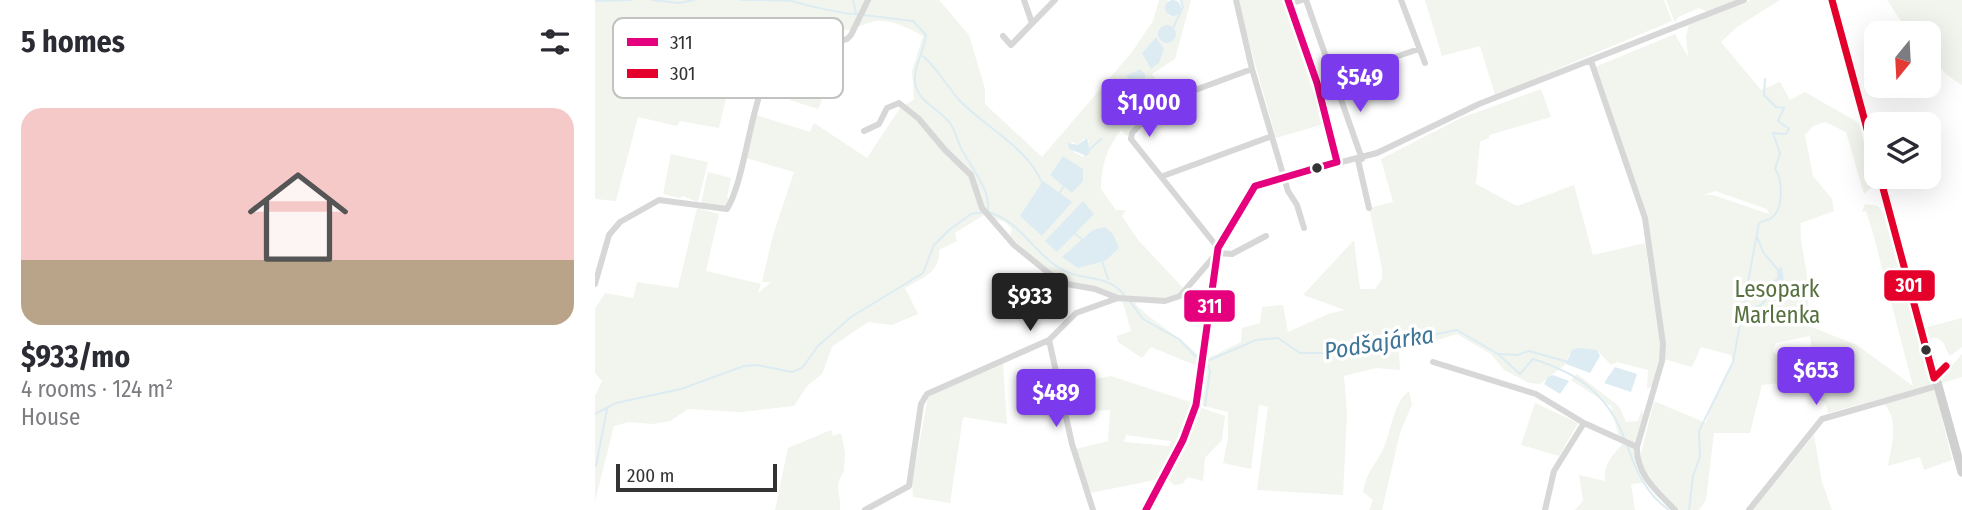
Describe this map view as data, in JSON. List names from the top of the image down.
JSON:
{
  "water": ["Podšajárka"],
  "parks": ["Lesopark Marlenka"],
  "lines": ["transit line 311", "transit line 301"],
  "legend": ["311", "301"],
  "scale_bar": "200 m",
  "north": "bottom",
  "page": {
    "heading": "5 homes",
    "price": [
      "$549",
      "$1,000",
      "$933",
      "$653",
      "$489"
    ],
    "list": [
      {
        "name": "$933/mo",
        "note": "4 rooms · 124 m² · House"
      }
    ],
    "scale": "200 m"
  }
}
